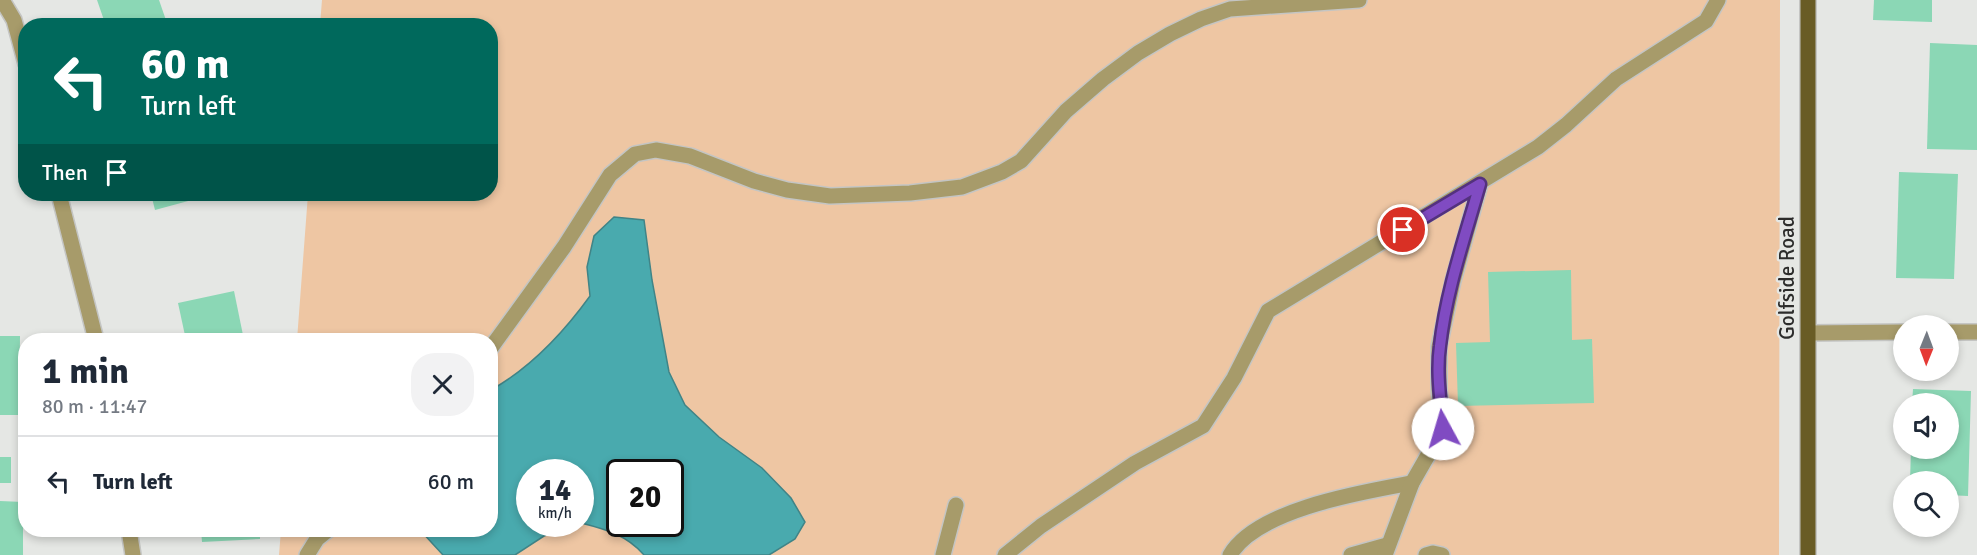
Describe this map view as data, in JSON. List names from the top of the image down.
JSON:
{
  "streets": {
    "main road": ["Golfside Road"]
  },
  "north": "bottom",
  "page": {
    "turn": ["60 m", "Turn left"],
    "then": "Then",
    "heading": ["1 min", "80 m · 11:47"],
    "list": [
      {
        "name": "Turn left",
        "value": "60 m"
      }
    ],
    "speed": "14 km/h",
    "limit": "20"
  }
}
